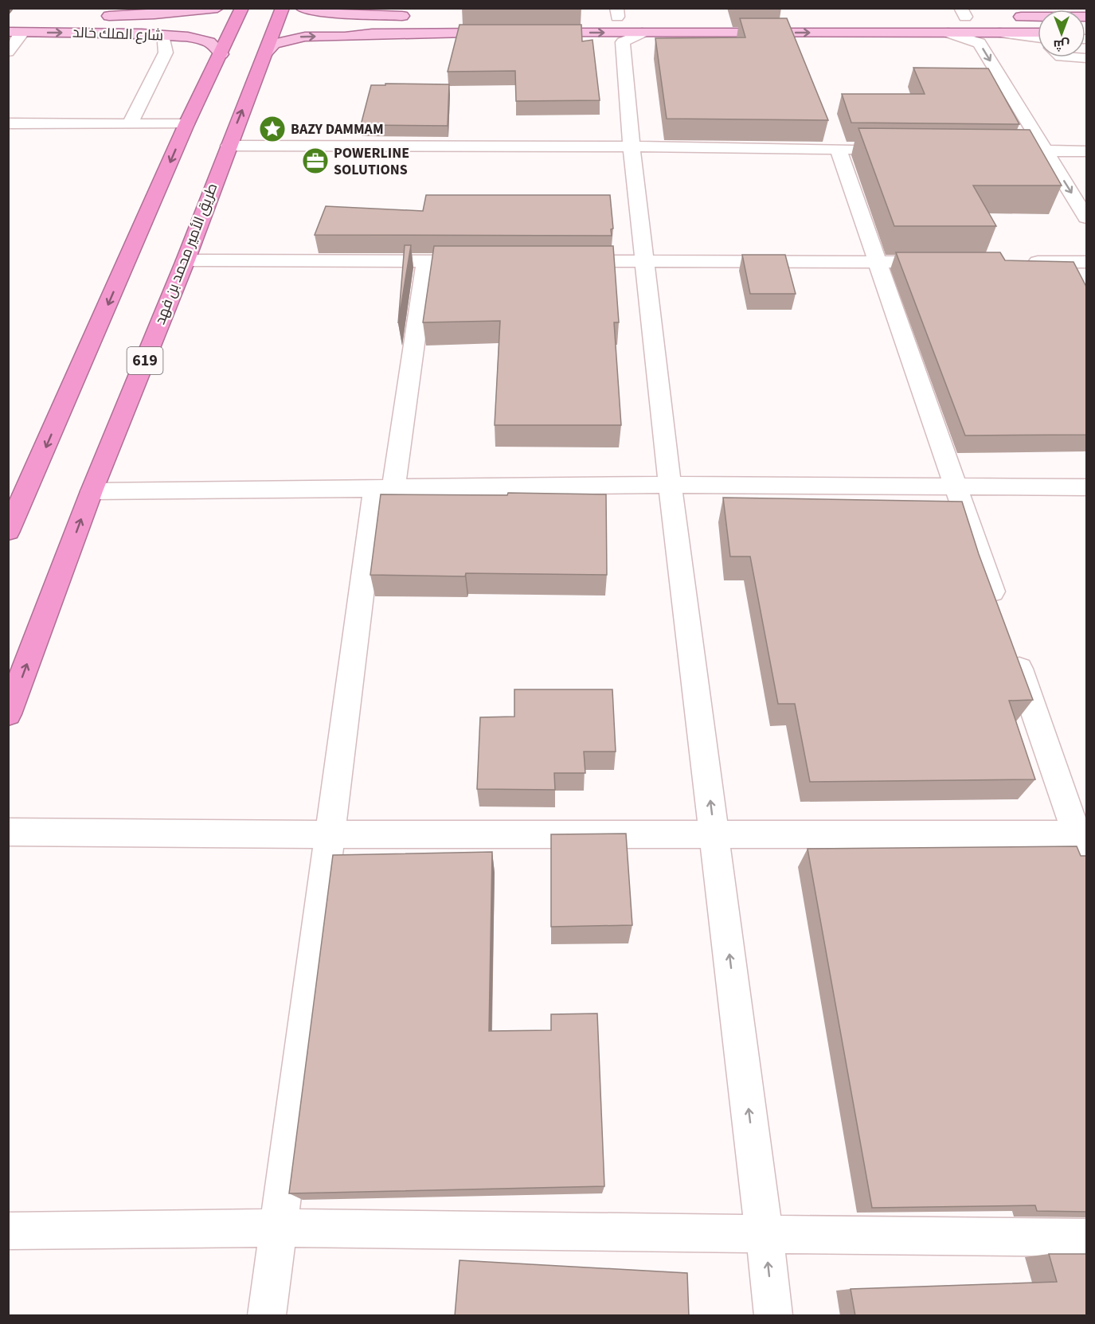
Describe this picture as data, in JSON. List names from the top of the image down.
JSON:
{
  "streets": {
    "highway": ["طريق الأمير محمد بن فهد", "619"],
    "main road": ["شارع الملك خالد"]
  },
  "places": {
    "place": ["BAZY DAMMAM"],
    "office": ["POWERLINE SOLUTIONS"]
  },
  "north": "bottom"
}
